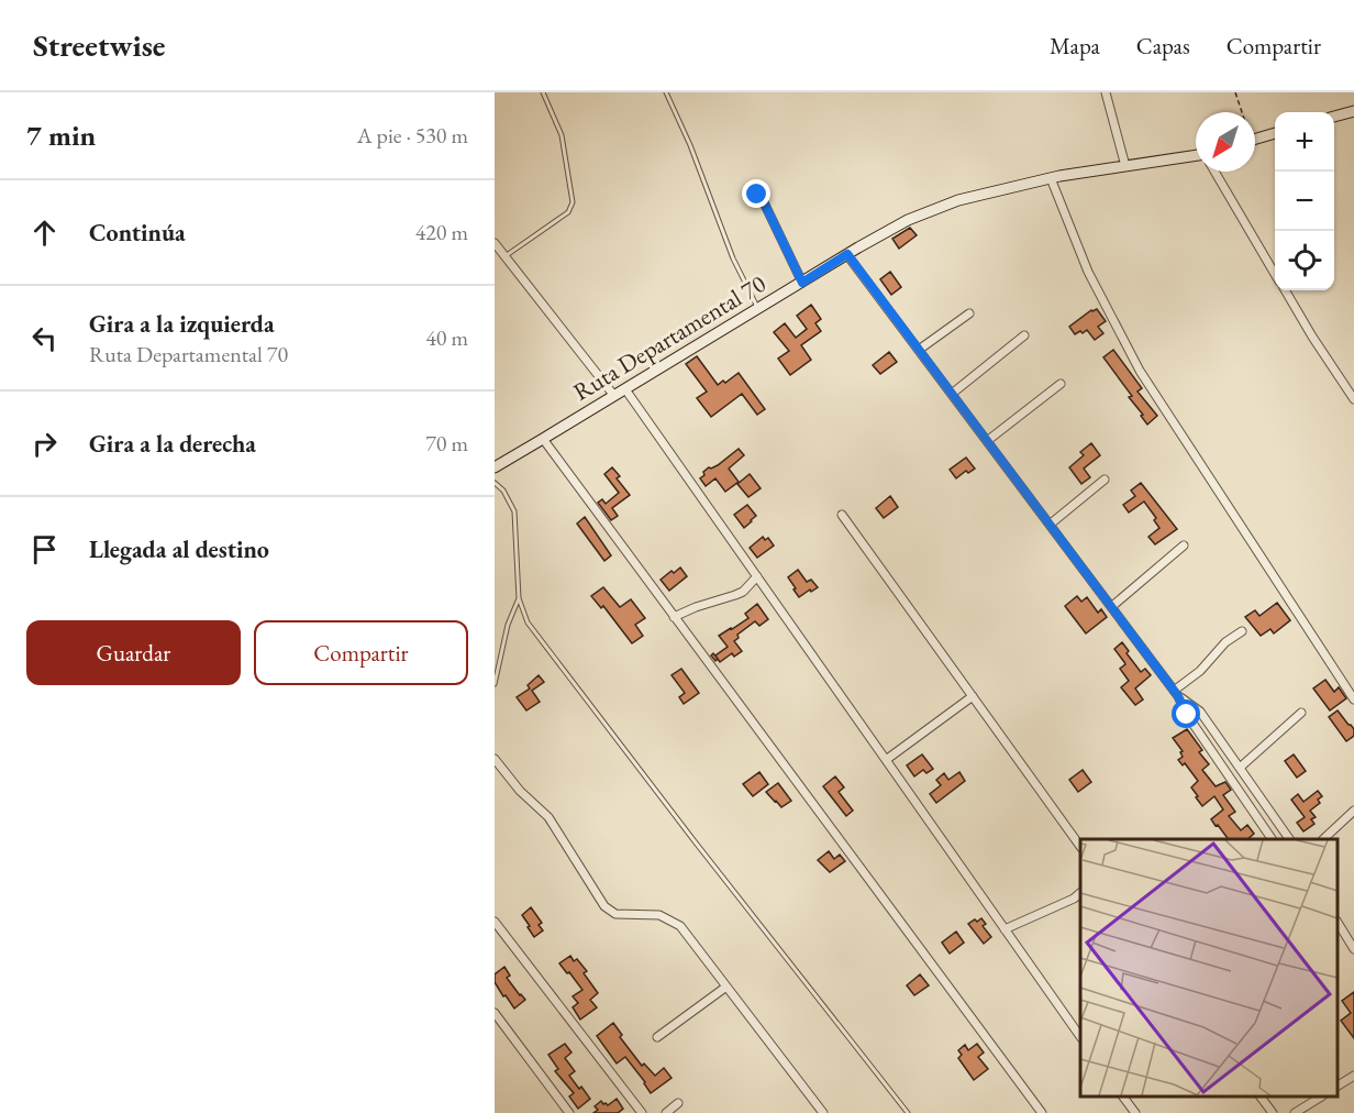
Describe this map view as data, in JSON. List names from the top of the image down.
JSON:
{
  "streets": {
    "main road": ["Ruta Departamental 70"]
  },
  "north": "bottom left",
  "page": {
    "header": "Streetwise",
    "nav": ["Mapa", "Capas", "Compartir"],
    "heading": ["7 min", "A pie · 530 m"],
    "map_buttons": ["+", "−"],
    "list": [
      ["Continúa", "420 m"],
      ["Gira a la izquierda", "Ruta Departamental 70", "40 m"],
      ["Gira a la derecha", "70 m"],
      "Llegada al destino"
    ],
    "buttons": ["Guardar", "Compartir"]
  }
}
